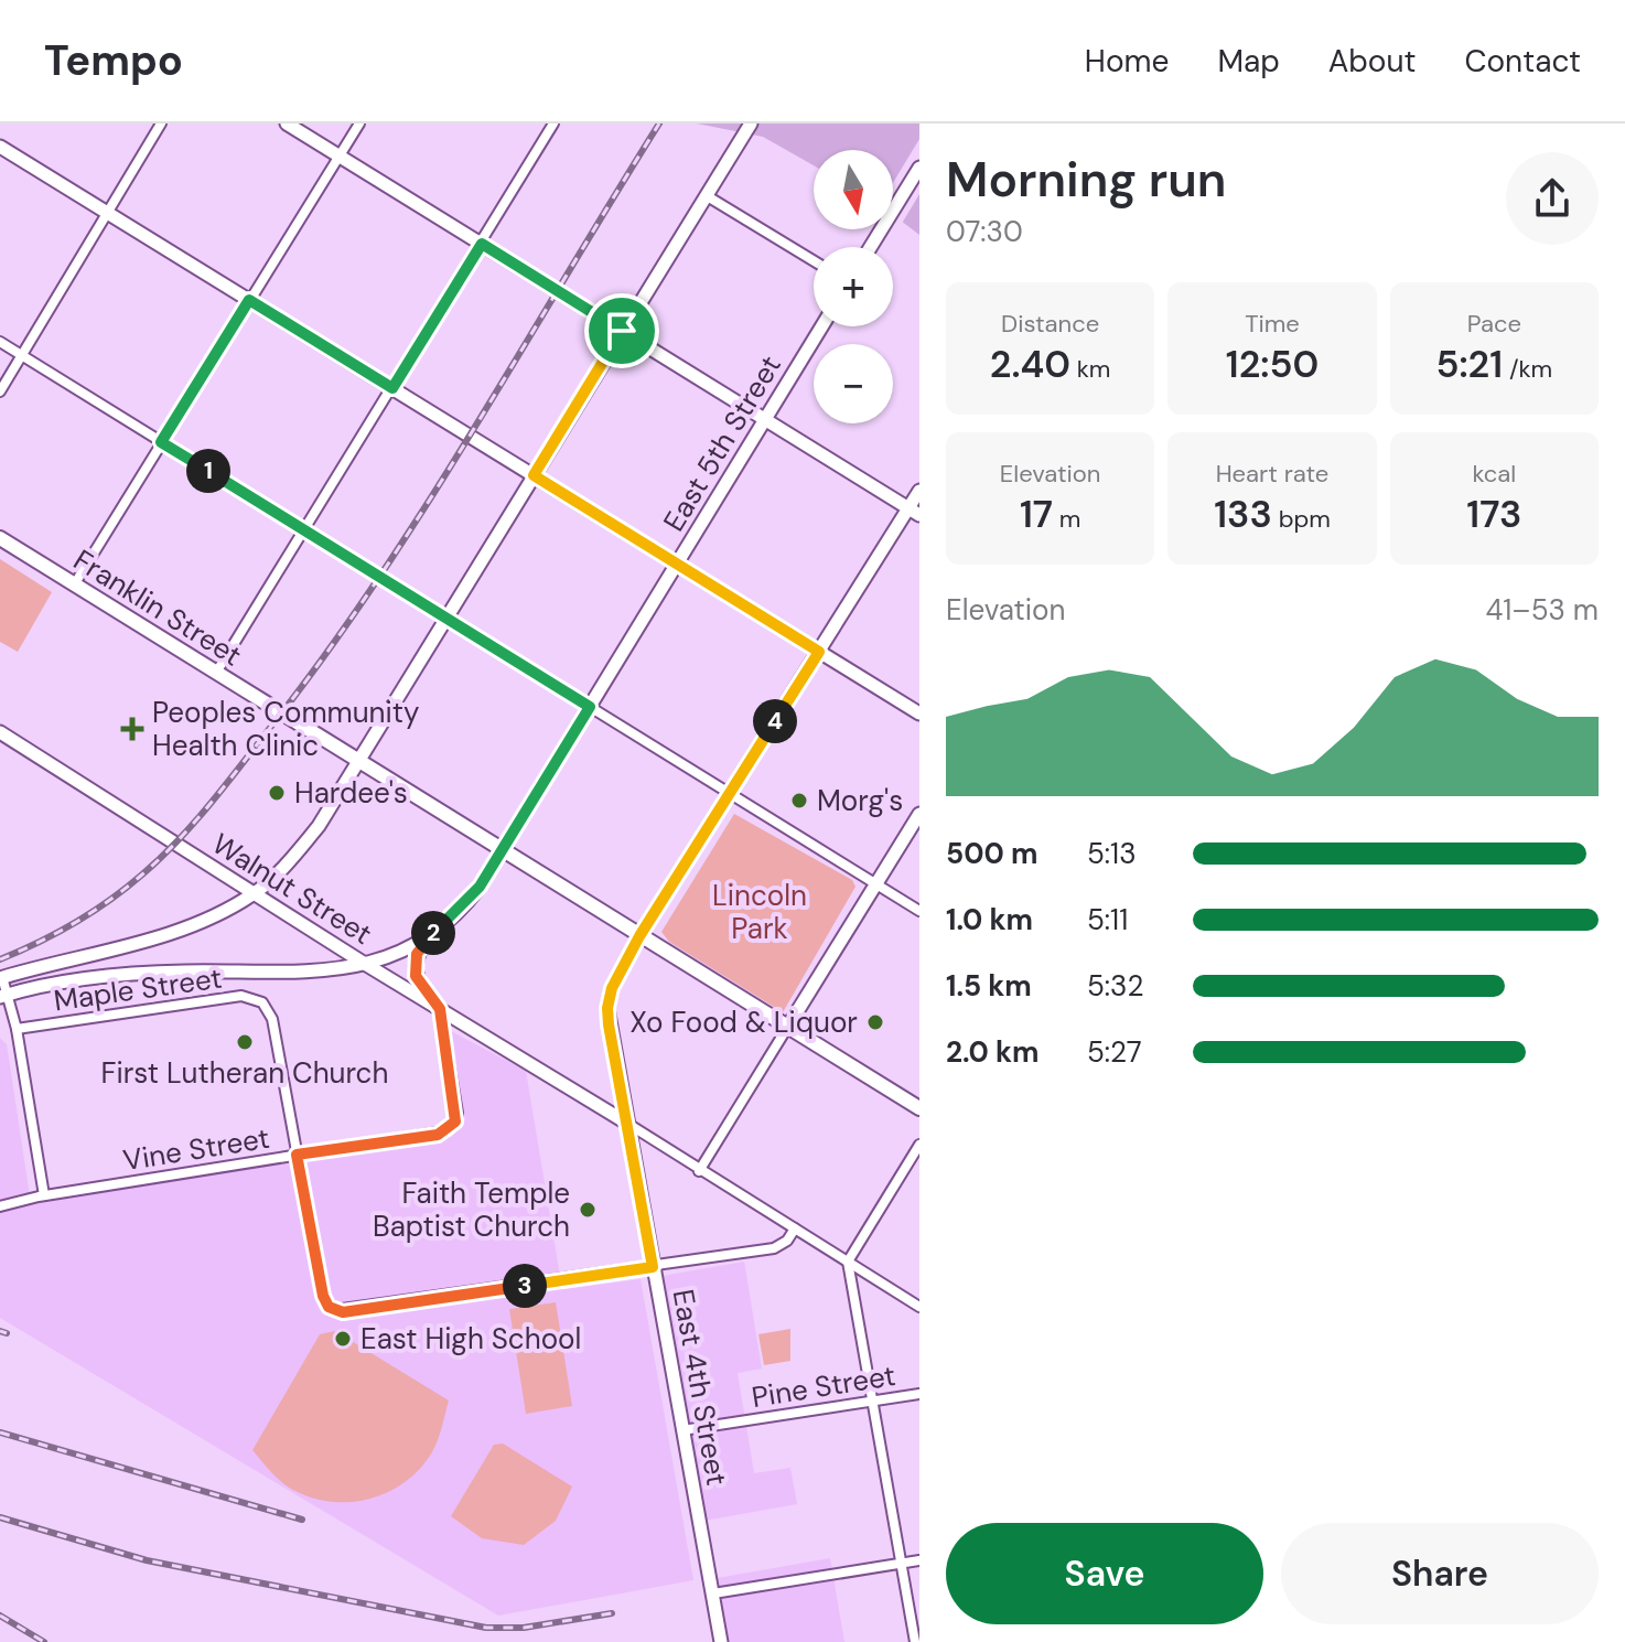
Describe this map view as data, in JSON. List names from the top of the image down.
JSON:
{
  "streets": {
    "main road": ["Franklin Street"],
    "street": [
      "East 5th Street",
      "Walnut Street",
      "Maple Street",
      "Vine Street",
      "Pine Street",
      "East 4th Street"
    ]
  },
  "crossings": [
    ["East 5th Street", "Franklin Street"],
    ["East 5th Street", "Walnut Street"],
    ["Franklin Street", "East 4th Street"],
    ["Walnut Street", "Vine Street"],
    ["Walnut Street", "East 4th Street"],
    ["Maple Street", "Vine Street"],
    ["Pine Street", "East 4th Street"]
  ],
  "parks": ["Lincoln Park"],
  "places": {
    "health": ["Peoples Community Health Clinic"],
    "other": [
      "Hardee's",
      "Morg's",
      "Xo Food & Liquor",
      "First Lutheran Church",
      "Faith Temple Baptist Church",
      "East High School"
    ]
  },
  "north": "bottom",
  "page": {
    "header": "Tempo",
    "nav": [
      "Home",
      "Map",
      "About",
      "Contact"
    ],
    "heading": ["Morning run", "07:30"],
    "map_buttons": ["+", "−"],
    "stats": [
      ["Distance", "2.40 km"],
      ["Time", "12:50"],
      ["Pace", "5:21 /km"],
      ["Elevation", "17 m"],
      ["Heart rate", "133 bpm"],
      ["kcal", "173"]
    ],
    "pins": [
      "1",
      "4",
      "2",
      "3"
    ],
    "chart": ["Elevation", "41–53 m"],
    "list": [
      {
        "name": "500 m",
        "note": "5:13"
      },
      {
        "name": "1.0 km",
        "note": "5:11"
      },
      {
        "name": "1.5 km",
        "note": "5:32"
      },
      {
        "name": "2.0 km",
        "note": "5:27"
      }
    ],
    "buttons": ["Save", "Share"]
  }
}
